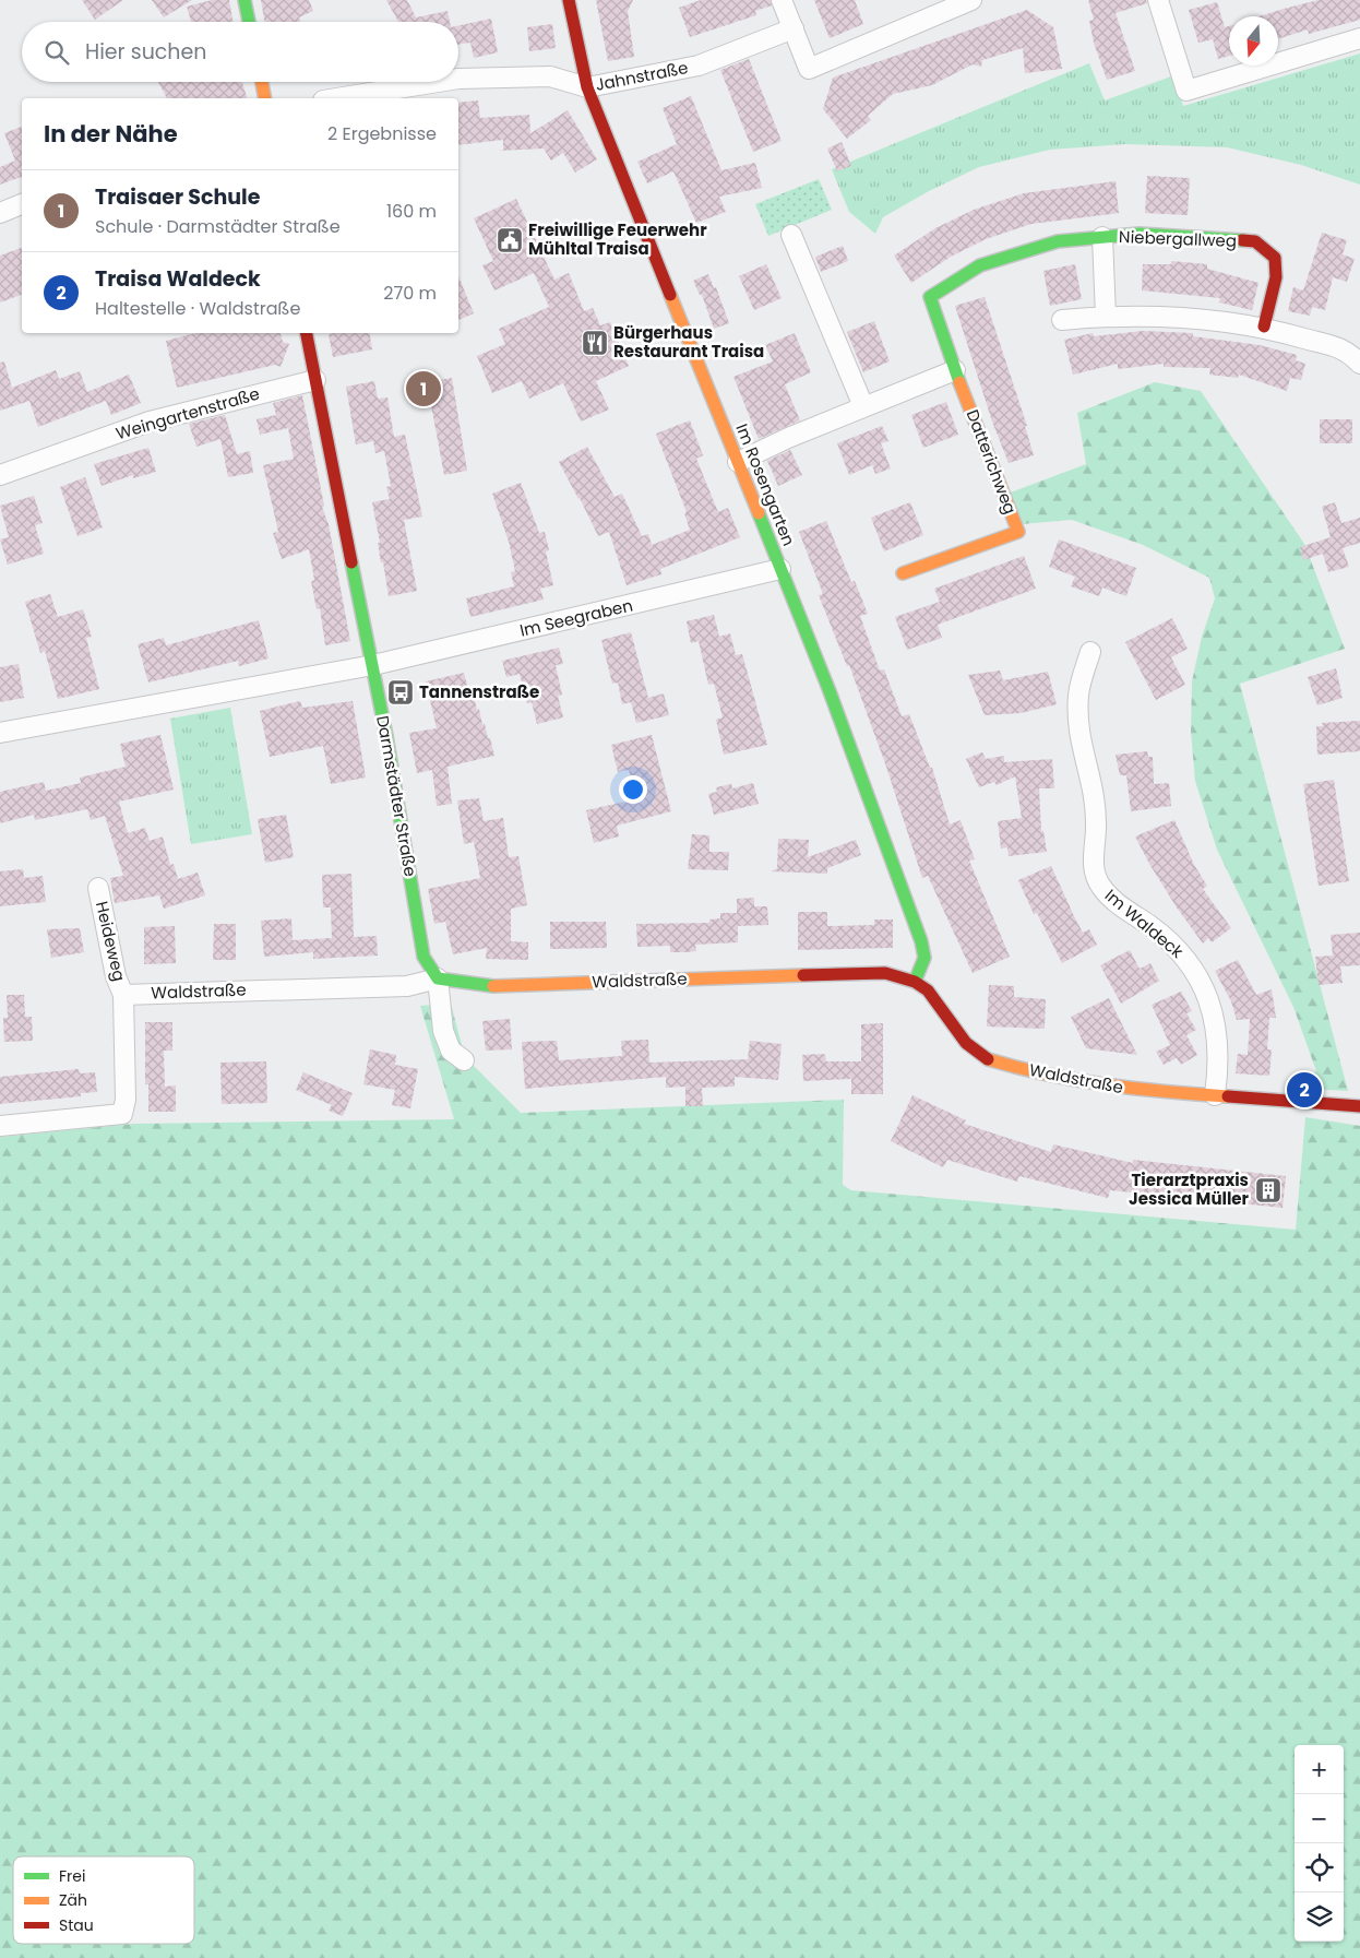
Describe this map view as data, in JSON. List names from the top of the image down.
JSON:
{
  "streets": {
    "street": [
      "Jahnstraße",
      "Niebergallweg",
      "Weingartenstraße",
      "Datterichweg",
      "Im Rosengarten",
      "Im Seegraben",
      "Darmstädter Straße",
      "Im Waldeck",
      "Heideweg",
      "Waldstraße"
    ]
  },
  "crossings": [
    ["Jahnstraße", "Im Rosengarten"],
    ["Niebergallweg", "Datterichweg"],
    ["Weingartenstraße", "Darmstädter Straße"],
    ["Im Rosengarten", "Im Seegraben"],
    ["Im Rosengarten", "Waldstraße"],
    ["Im Seegraben", "Darmstädter Straße"],
    ["Darmstädter Straße", "Waldstraße"],
    ["Im Waldeck", "Waldstraße"],
    ["Heideweg", "Waldstraße"]
  ],
  "places": {
    "public building": ["Freiwillige Feuerwehr Mühltal Traisa"],
    "restaurant": ["Bürgerhaus Restaurant Traisa"],
    "bus stop": ["Tannenstraße"],
    "building": ["Tierarztpraxis Jessica Müller"]
  },
  "legend": ["Frei", "Zäh", "Stau"],
  "north": "bottom",
  "page": {
    "search": "Hier suchen",
    "heading": ["In der Nähe", "2 Ergebnisse"],
    "list": [
      {
        "mark": "1",
        "name": "Traisaer Schule",
        "note": "Schule · Darmstädter Straße",
        "value": "160 m"
      },
      {
        "mark": "2",
        "name": "Traisa Waldeck",
        "note": "Haltestelle · Waldstraße",
        "value": "270 m"
      }
    ],
    "pins": ["1", "2"],
    "map_buttons": ["+", "−"]
  }
}
